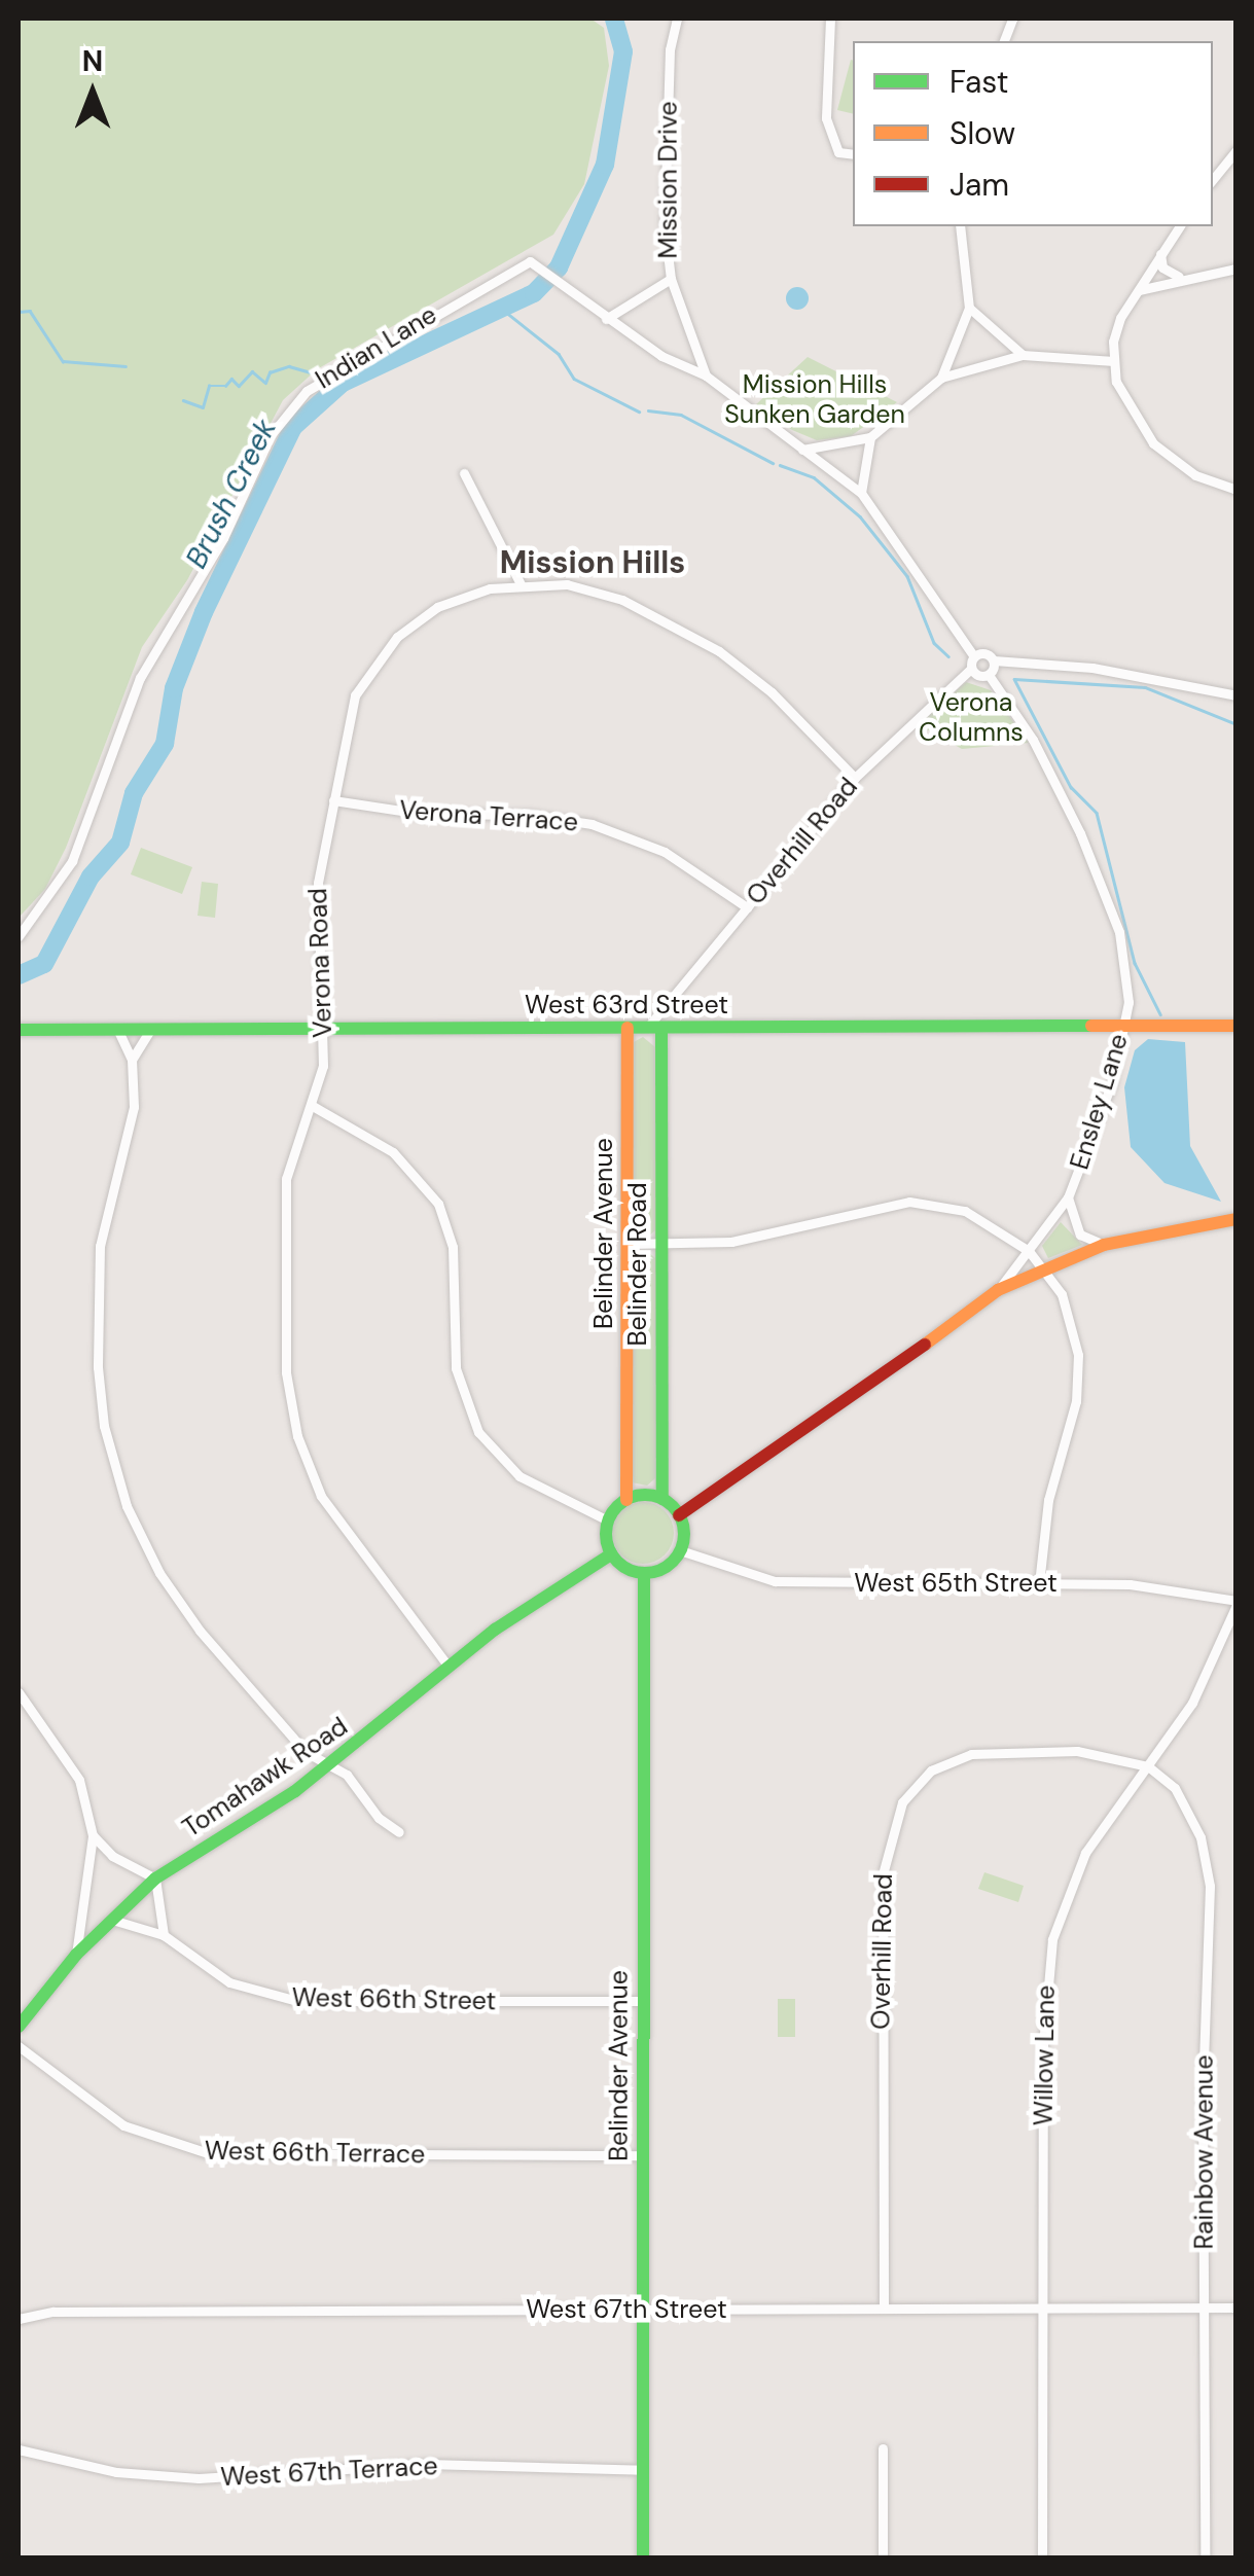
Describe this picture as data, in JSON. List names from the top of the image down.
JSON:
{
  "streets": {
    "street": [
      "Mission Drive",
      "Indian Lane",
      "Verona Terrace",
      "Overhill Road",
      "Verona Road",
      "West 63rd Street",
      "Ensley Lane",
      "Belinder Avenue",
      "Belinder Road",
      "West 65th Street",
      "Tomahawk Road",
      "West 66th Street",
      "Willow Lane",
      "Rainbow Avenue",
      "West 66th Terrace",
      "West 67th Street",
      "West 67th Terrace"
    ]
  },
  "crossings": [
    ["Mission Drive", "Indian Lane"],
    ["Verona Terrace", "Overhill Road"],
    ["Verona Terrace", "Verona Road"],
    ["Overhill Road", "Verona Road"],
    ["Overhill Road", "West 63rd Street"],
    ["Overhill Road", "Belinder Road"],
    ["Overhill Road", "Willow Lane"],
    ["Overhill Road", "Rainbow Avenue"],
    ["Overhill Road", "West 67th Street"],
    ["Verona Road", "West 63rd Street"],
    ["Verona Road", "Tomahawk Road"],
    ["West 63rd Street", "Ensley Lane"],
    ["West 63rd Street", "Belinder Avenue"],
    ["West 63rd Street", "Belinder Road"],
    ["Belinder Avenue", "Belinder Road"],
    ["Belinder Avenue", "West 65th Street"],
    ["Belinder Avenue", "Tomahawk Road"],
    ["Belinder Avenue", "West 66th Street"],
    ["Belinder Avenue", "West 66th Terrace"],
    ["Belinder Avenue", "West 67th Street"],
    ["Belinder Avenue", "West 67th Terrace"],
    ["Belinder Road", "West 65th Street"],
    ["Belinder Road", "Tomahawk Road"],
    ["West 65th Street", "Tomahawk Road"],
    ["West 65th Street", "Willow Lane"],
    ["Tomahawk Road", "West 66th Street"],
    ["Willow Lane", "Rainbow Avenue"],
    ["Willow Lane", "West 67th Street"],
    ["Rainbow Avenue", "West 67th Street"]
  ],
  "districts": ["Mission Hills"],
  "water": ["Brush Creek"],
  "parks": ["Mission Hills Sunken Garden", "Verona Columns"],
  "legend": ["Fast", "Slow", "Jam"],
  "north": "top"
}
